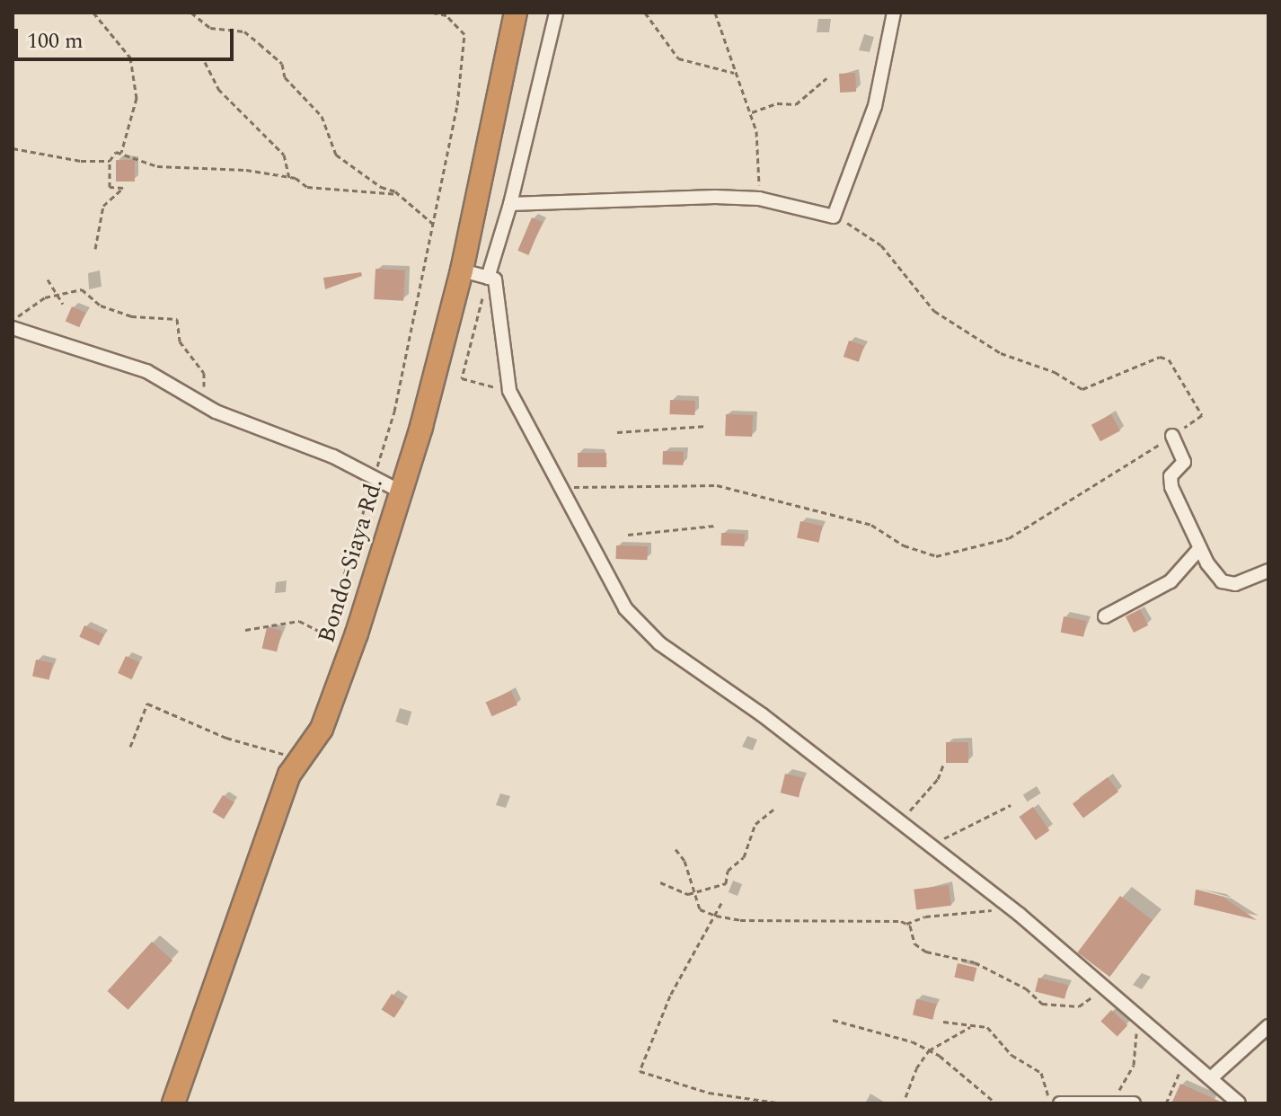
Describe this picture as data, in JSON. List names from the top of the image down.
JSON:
{
  "streets": {
    "highway": ["Bondo-Siaya Rd."]
  },
  "scale_bar": "100 m"
}
